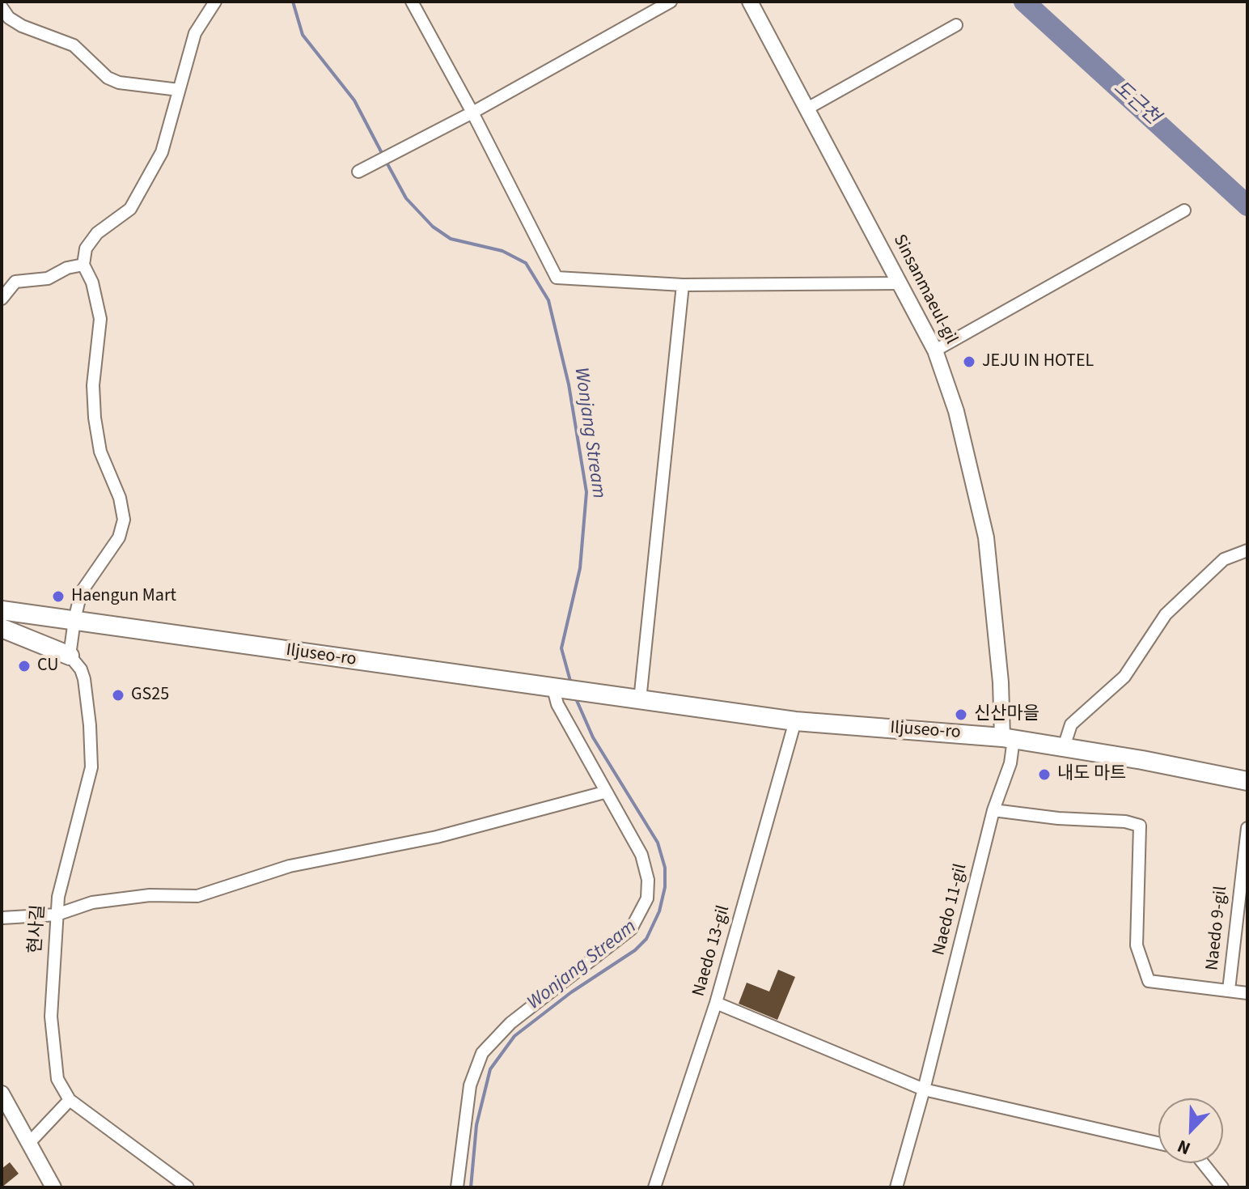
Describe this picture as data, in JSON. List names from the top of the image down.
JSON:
{
  "streets": {
    "main road": ["Iljuseo-ro"],
    "street": [
      "Sinsanmaeul-gil",
      "Naedo 11-gil",
      "Naedo 9-gil",
      "현사길",
      "Naedo 13-gil"
    ]
  },
  "crossings": [
    ["Sinsanmaeul-gil", "Iljuseo-ro"],
    ["Sinsanmaeul-gil", "Naedo 11-gil"],
    ["Iljuseo-ro", "Naedo 11-gil"],
    ["Iljuseo-ro", "Naedo 13-gil"],
    ["Naedo 11-gil", "Naedo 9-gil"]
  ],
  "water": ["도근천", "Wonjang Stream"],
  "places": [
    "JEJU IN HOTEL",
    "Haengun Mart",
    "CU",
    "GS25",
    "신산마을",
    "내도 마트"
  ],
  "north": "bottom left"
}
